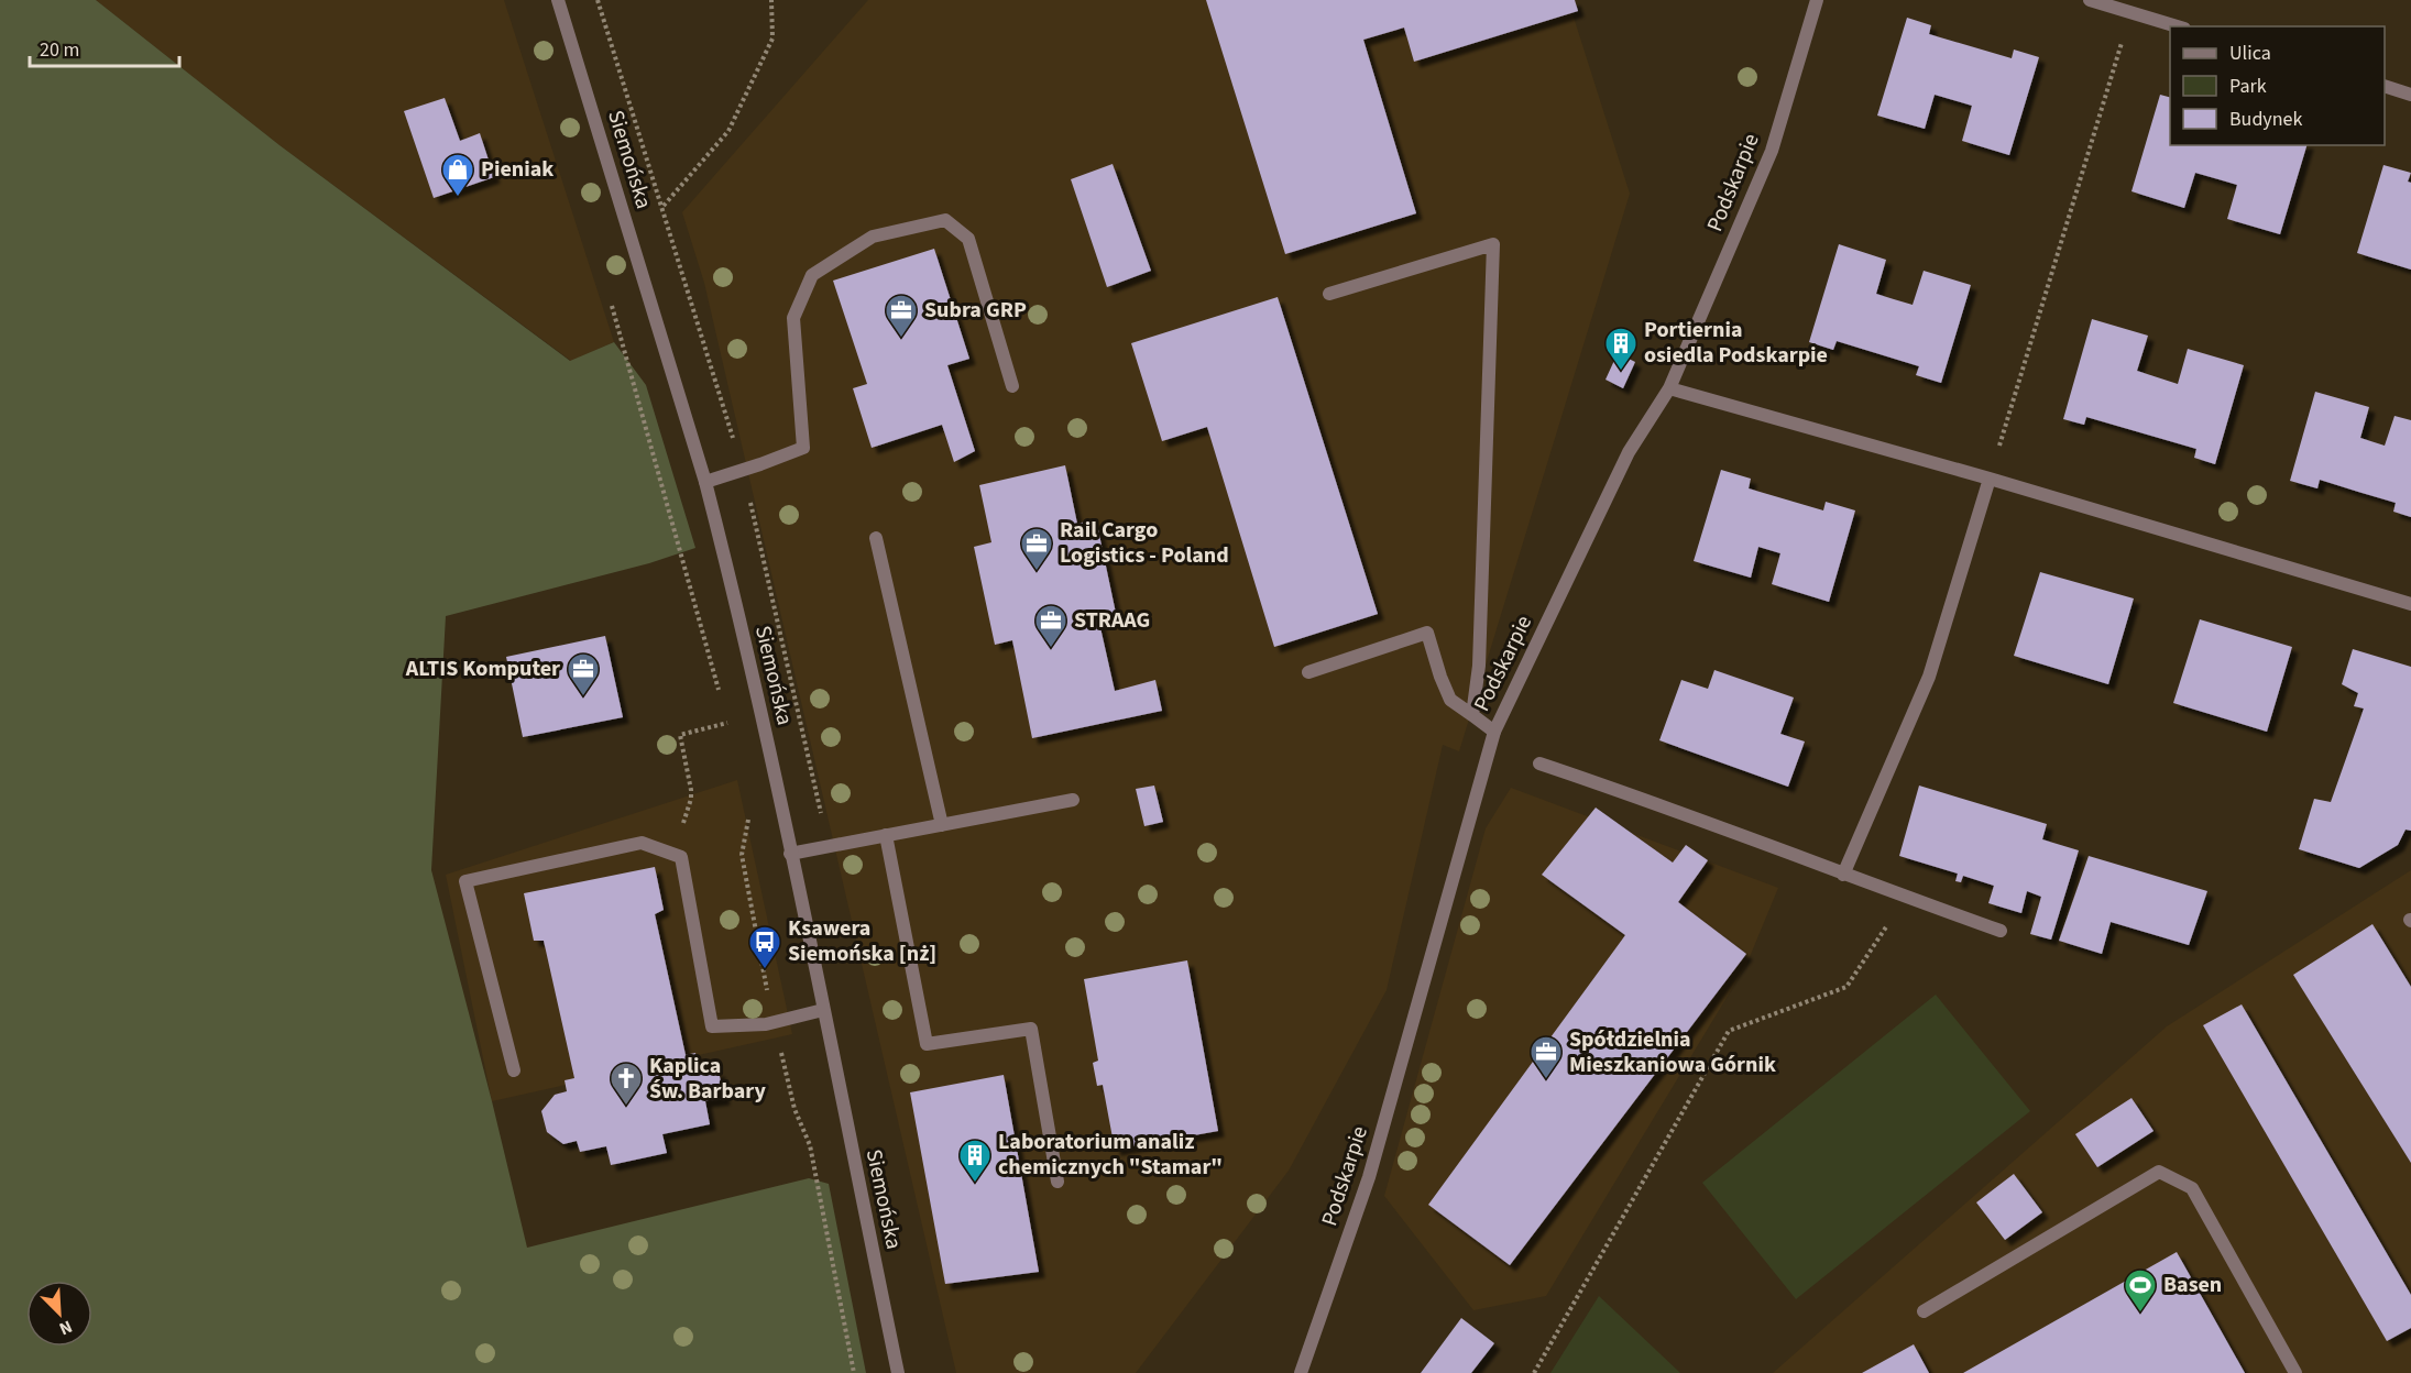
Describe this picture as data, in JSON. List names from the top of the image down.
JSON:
{
  "streets": {
    "street": ["Siemońska", "Podskarpie"]
  },
  "places": {
    "shop": ["Pieniak"],
    "office": [
      "Subra GRP",
      "Rail Cargo Logistics - Poland",
      "STRAAG",
      "ALTIS Komputer",
      "Spółdzielnia Mieszkaniowa Górnik"
    ],
    "building": ["Portiernia osiedla Podskarpie", "Laboratorium analiz chemicznych \"Stamar\""],
    "bus stop": ["Ksawera Siemońska [nż]"],
    "church": ["Kaplica Św. Barbary"],
    "sports": ["Basen"]
  },
  "legend": ["Ulica", "Park", "Budynek"],
  "scale_bar": "20 m",
  "north": "bottom right"
}
